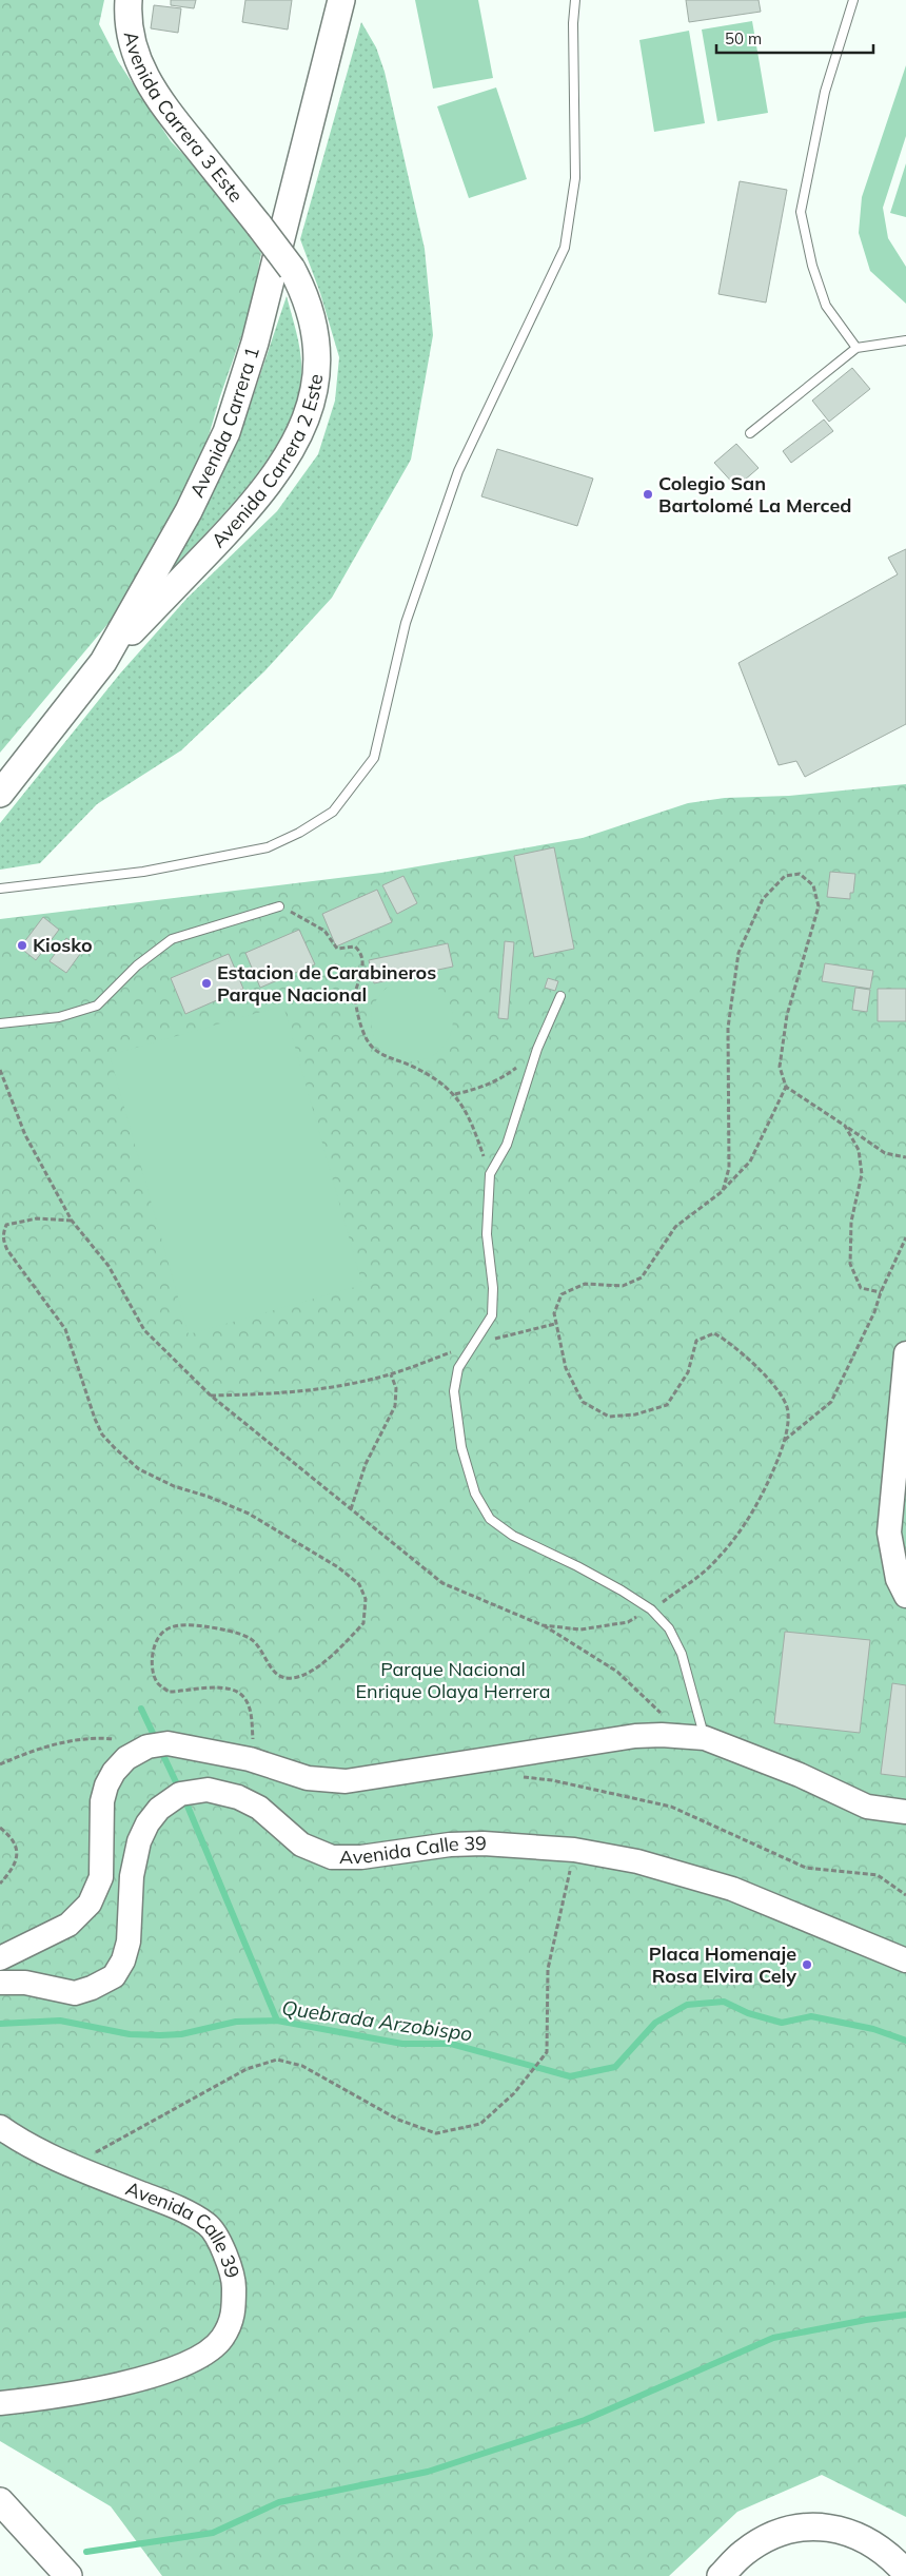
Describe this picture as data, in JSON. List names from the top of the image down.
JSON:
{
  "streets": {
    "main road": ["Avenida Carrera 3 Este", "Avenida Carrera 1", "Avenida Carrera 2 Este"],
    "street": ["Avenida Calle 39"]
  },
  "crossings": [
    ["Avenida Carrera 3 Este", "Avenida Carrera 2 Este"],
    ["Avenida Carrera 1", "Avenida Carrera 2 Este"]
  ],
  "water": ["Quebrada Arzobispo"],
  "parks": ["Parque Nacional Enrique Olaya Herrera"],
  "places": [
    "Colegio San Bartolomé La Merced",
    "Kiosko",
    "Estacion de Carabineros Parque Nacional",
    "Placa Homenaje Rosa Elvira Cely"
  ],
  "scale_bar": "50 m"
}
